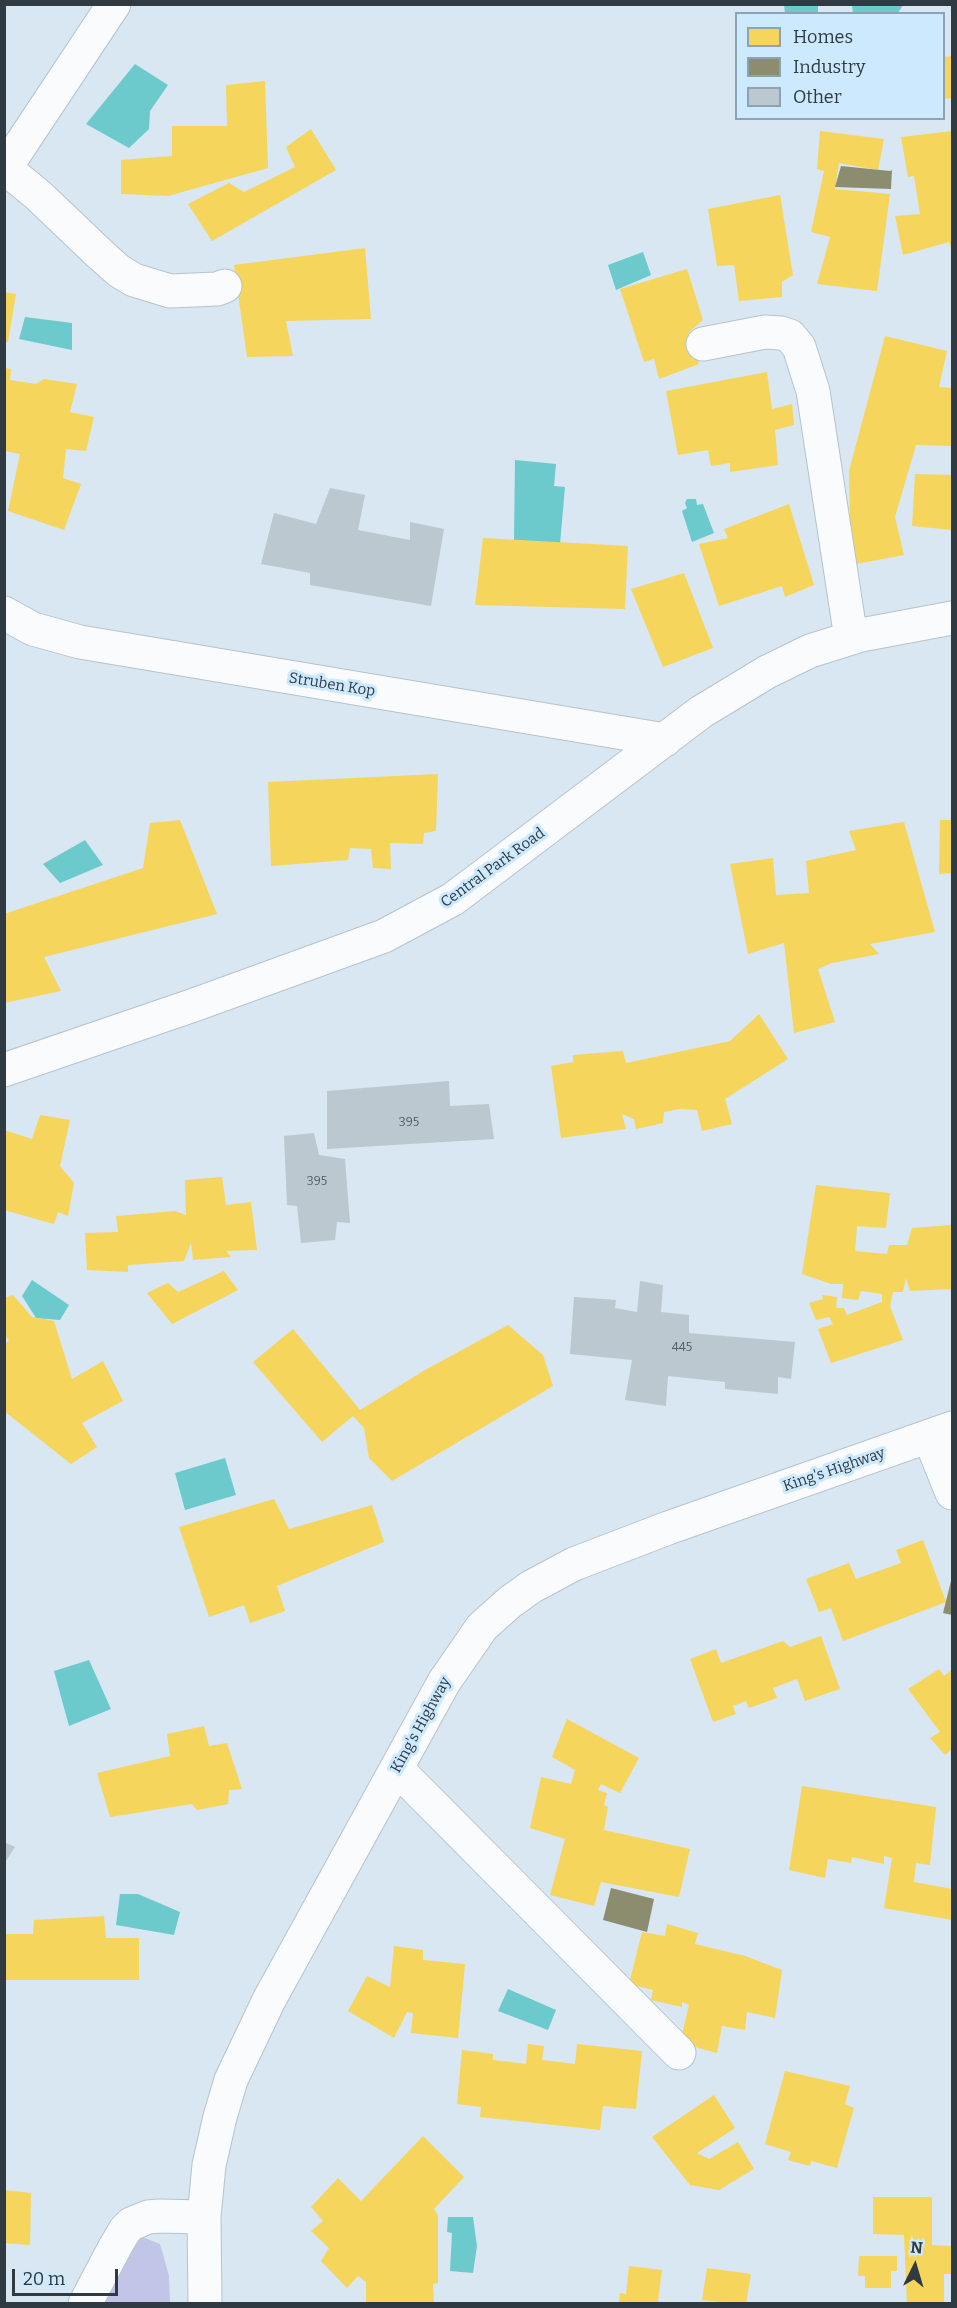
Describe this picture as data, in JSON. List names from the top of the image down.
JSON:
{
  "streets": {
    "street": ["Struben Kop", "Central Park Road", "King's Highway"]
  },
  "crossings": [
    ["Struben Kop", "Central Park Road"]
  ],
  "house_numbers": ["395", "395", "445"],
  "legend": ["Homes", "Industry", "Other"],
  "scale_bar": "20 m",
  "north": "top"
}
